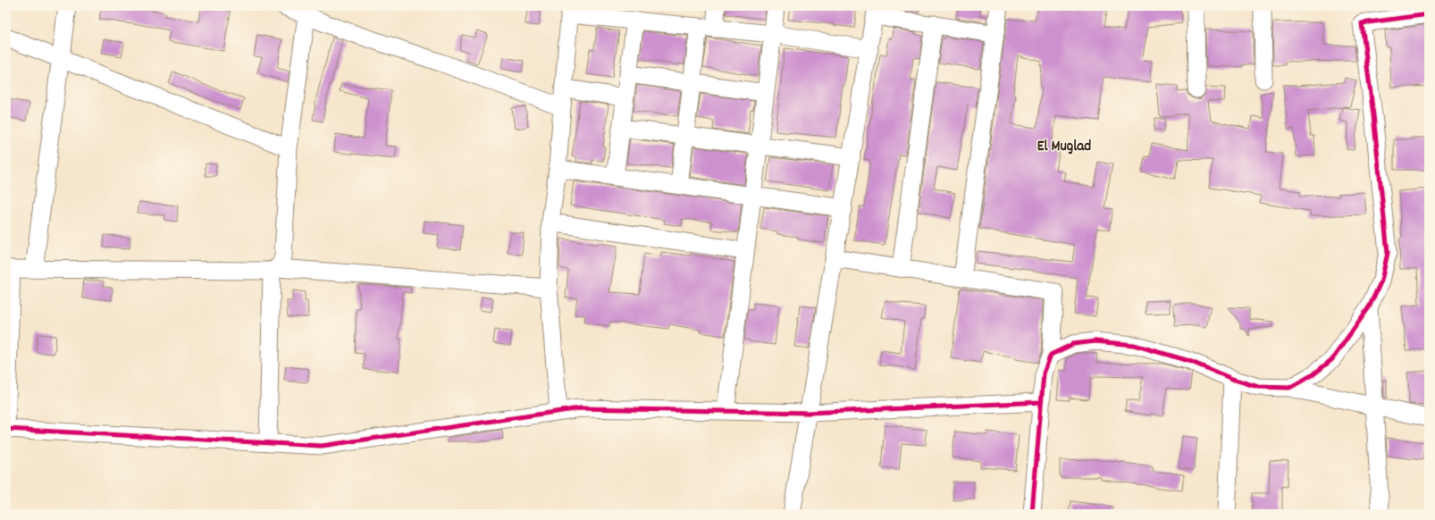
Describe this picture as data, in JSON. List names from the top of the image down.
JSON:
{
  "districts": ["El Muglad"]
}
